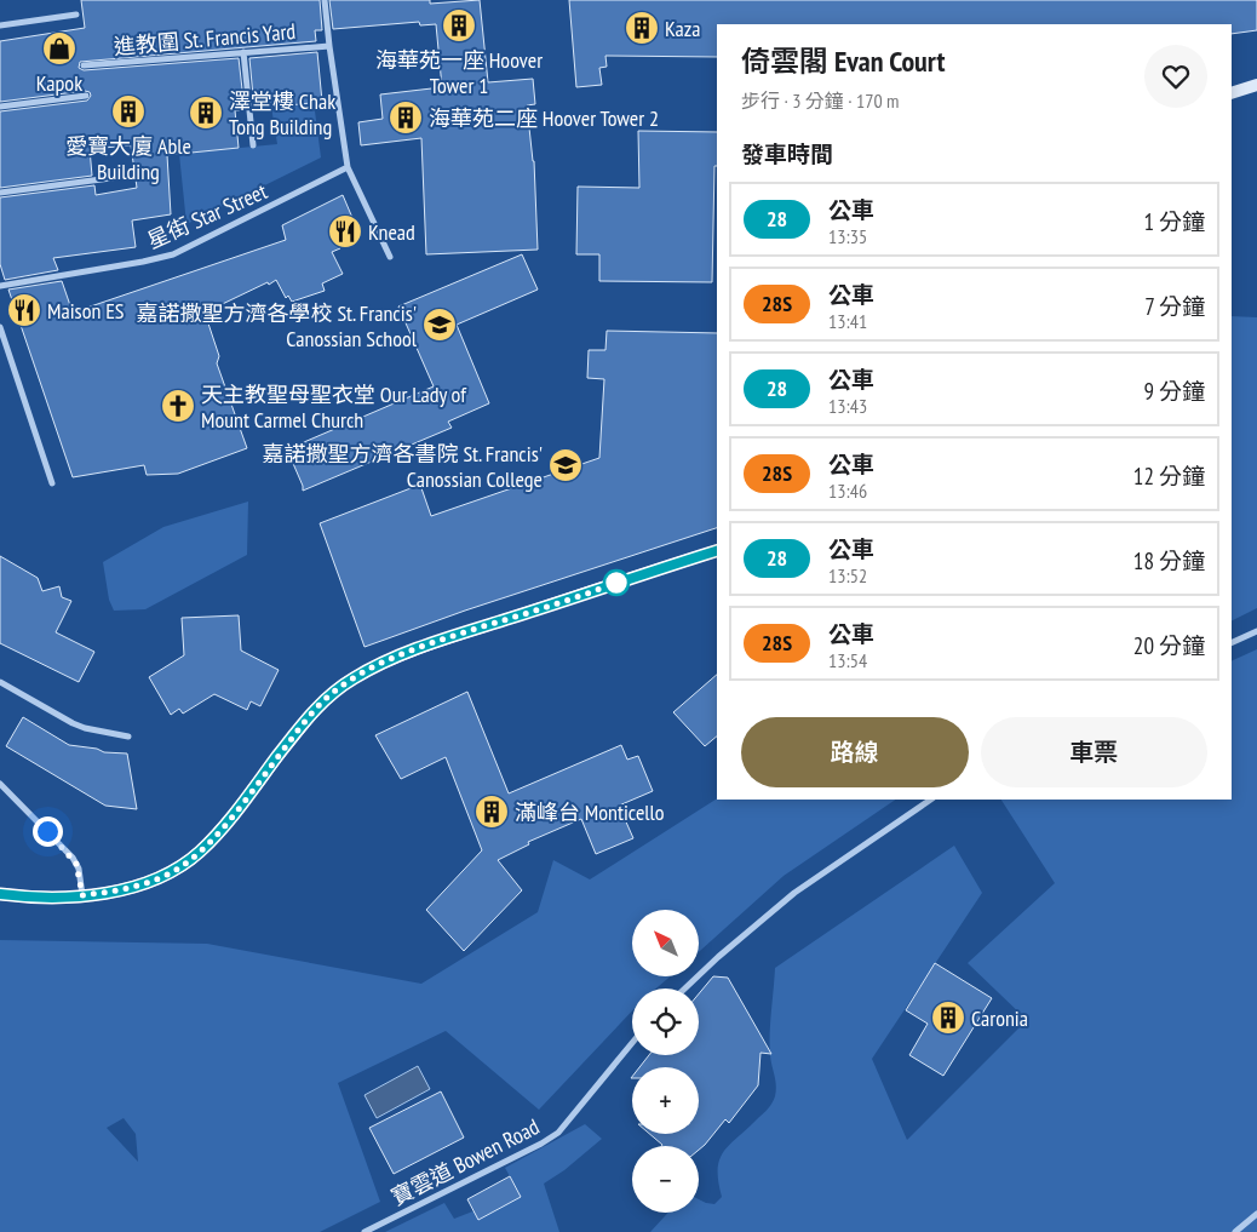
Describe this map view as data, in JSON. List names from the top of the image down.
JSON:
{
  "streets": {
    "street": ["進教圍 St. Francis Yard", "星街 Star Street", "寶雲道 Bowen Road"]
  },
  "places": {
    "building": [
      "海華苑一座 Hoover Tower 1",
      "Kaza",
      "愛寶大廈 Able Building",
      "澤堂樓 Chak Tong Building",
      "海華苑二座 Hoover Tower 2",
      "滿峰台 Monticello",
      "Caronia"
    ],
    "shop": ["Kapok"],
    "restaurant": ["Knead", "Maison ES"],
    "school or university": ["嘉諾撒聖方濟各學校 St. Francis' Canossian School", "嘉諾撒聖方濟各書院 St. Francis' Canossian College"],
    "church": ["天主教聖母聖衣堂 Our Lady of Mount Carmel Church"]
  },
  "lines": ["bus line 28"],
  "north": "top left",
  "page": {
    "heading": [
      ["倚雲閣 Evan Court", "步行 · 3 分鐘 · 170 m"],
      "發車時間"
    ],
    "list": [
      {
        "mark": "28",
        "name": "公車",
        "note": "13:35",
        "value": "1 分鐘"
      },
      {
        "mark": "28S",
        "name": "公車",
        "note": "13:41",
        "value": "7 分鐘"
      },
      {
        "mark": "28",
        "name": "公車",
        "note": "13:43",
        "value": "9 分鐘"
      },
      {
        "mark": "28S",
        "name": "公車",
        "note": "13:46",
        "value": "12 分鐘"
      },
      {
        "mark": "28",
        "name": "公車",
        "note": "13:52",
        "value": "18 分鐘"
      },
      {
        "mark": "28S",
        "name": "公車",
        "note": "13:54",
        "value": "20 分鐘"
      }
    ],
    "buttons": ["路線", "車票"],
    "map_buttons": ["+", "−"]
  }
}
